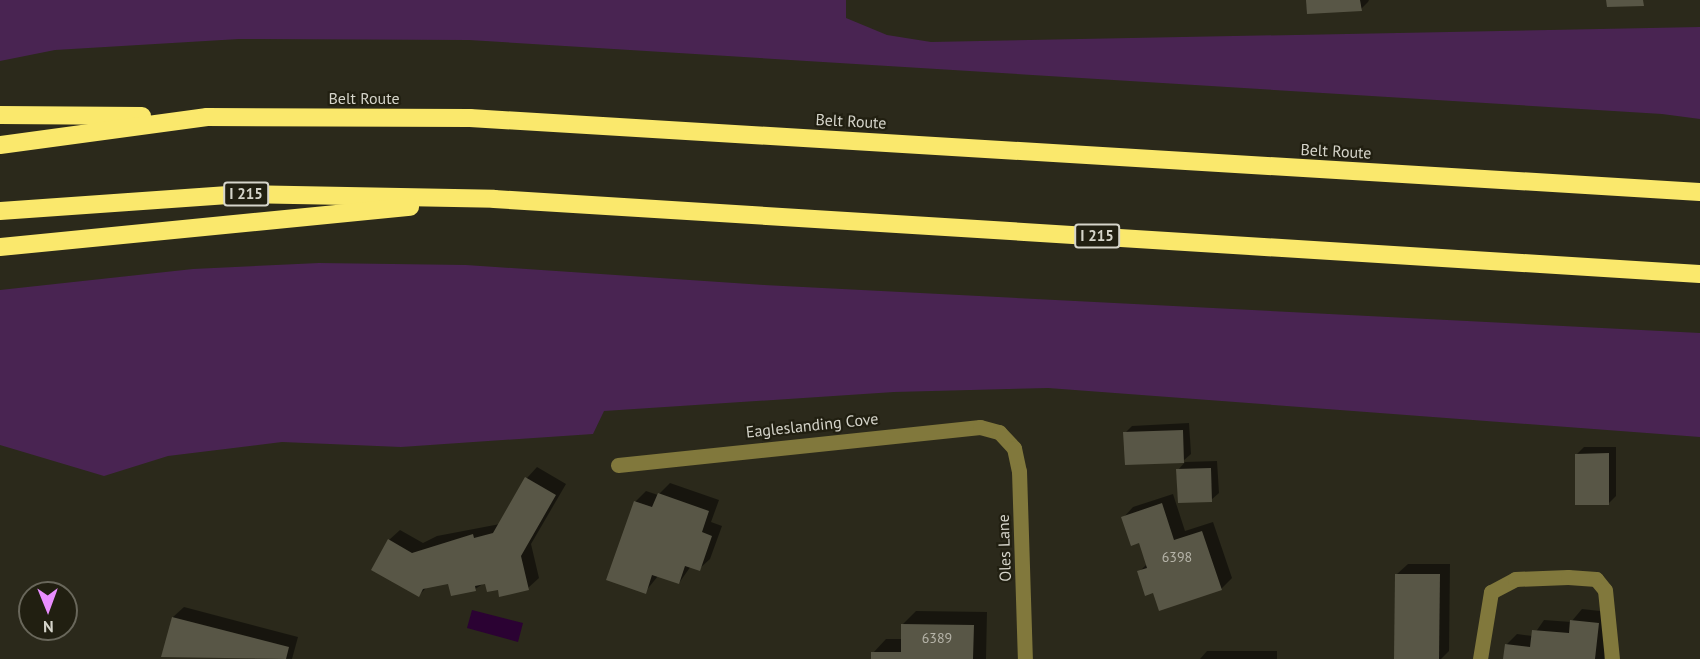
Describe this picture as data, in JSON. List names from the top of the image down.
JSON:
{
  "streets": {
    "highway": ["Belt Route", "I 215"],
    "street": ["Eagleslanding Cove", "Oles Lane"]
  },
  "crossings": [
    ["Eagleslanding Cove", "Oles Lane"]
  ],
  "house_numbers": ["6398", "6389"],
  "north": "bottom"
}
